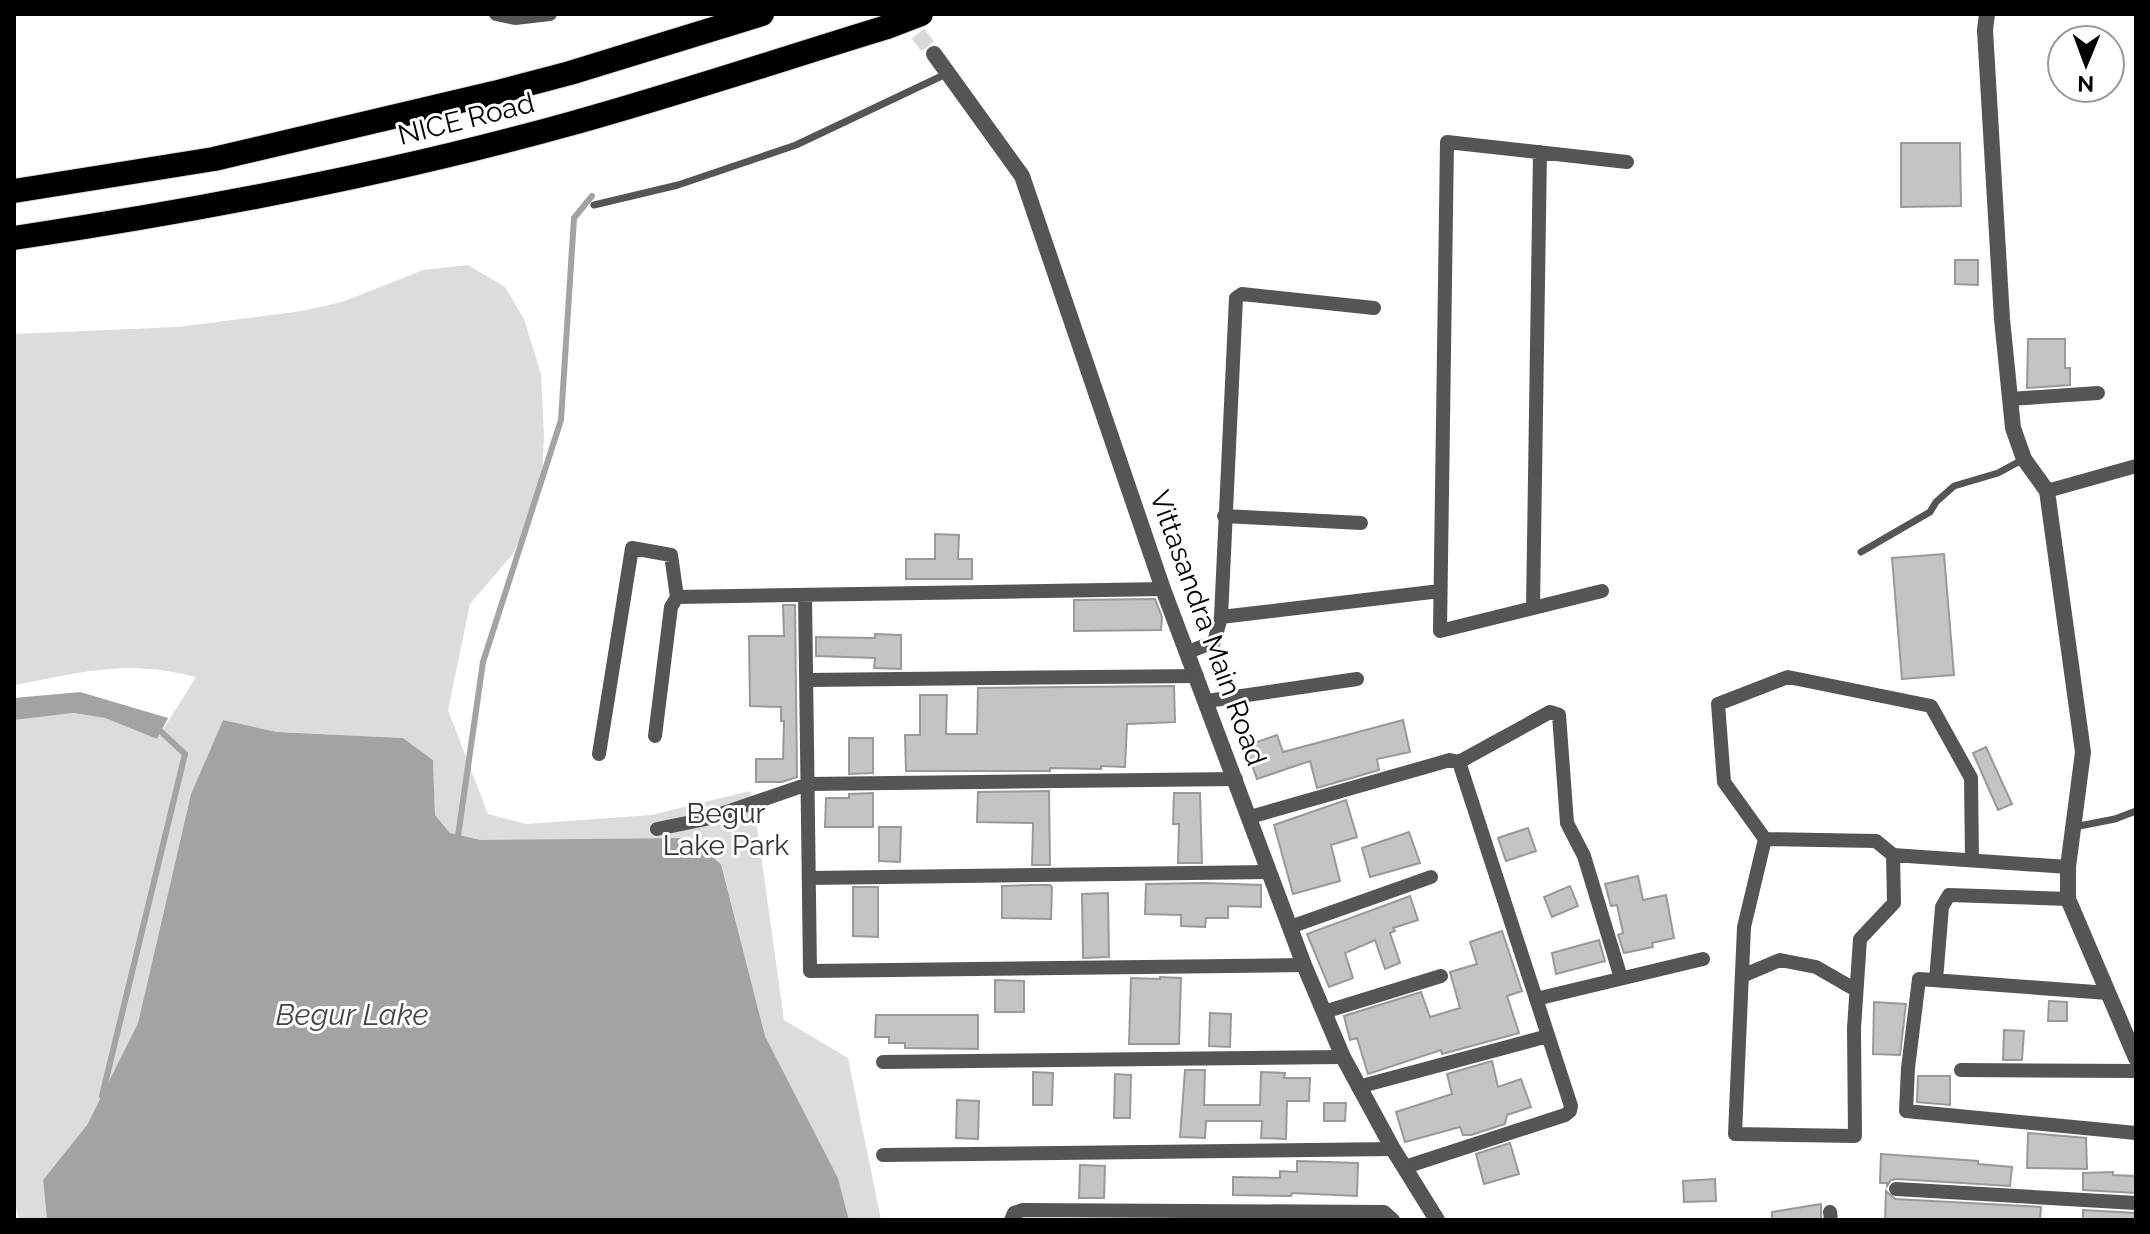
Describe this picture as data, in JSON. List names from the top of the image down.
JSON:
{
  "streets": {
    "highway": ["NICE Road"],
    "street": ["Vittasandra Main Road"]
  },
  "water": ["Begur Lake"],
  "parks": ["Begur Lake Park"],
  "north": "bottom"
}
